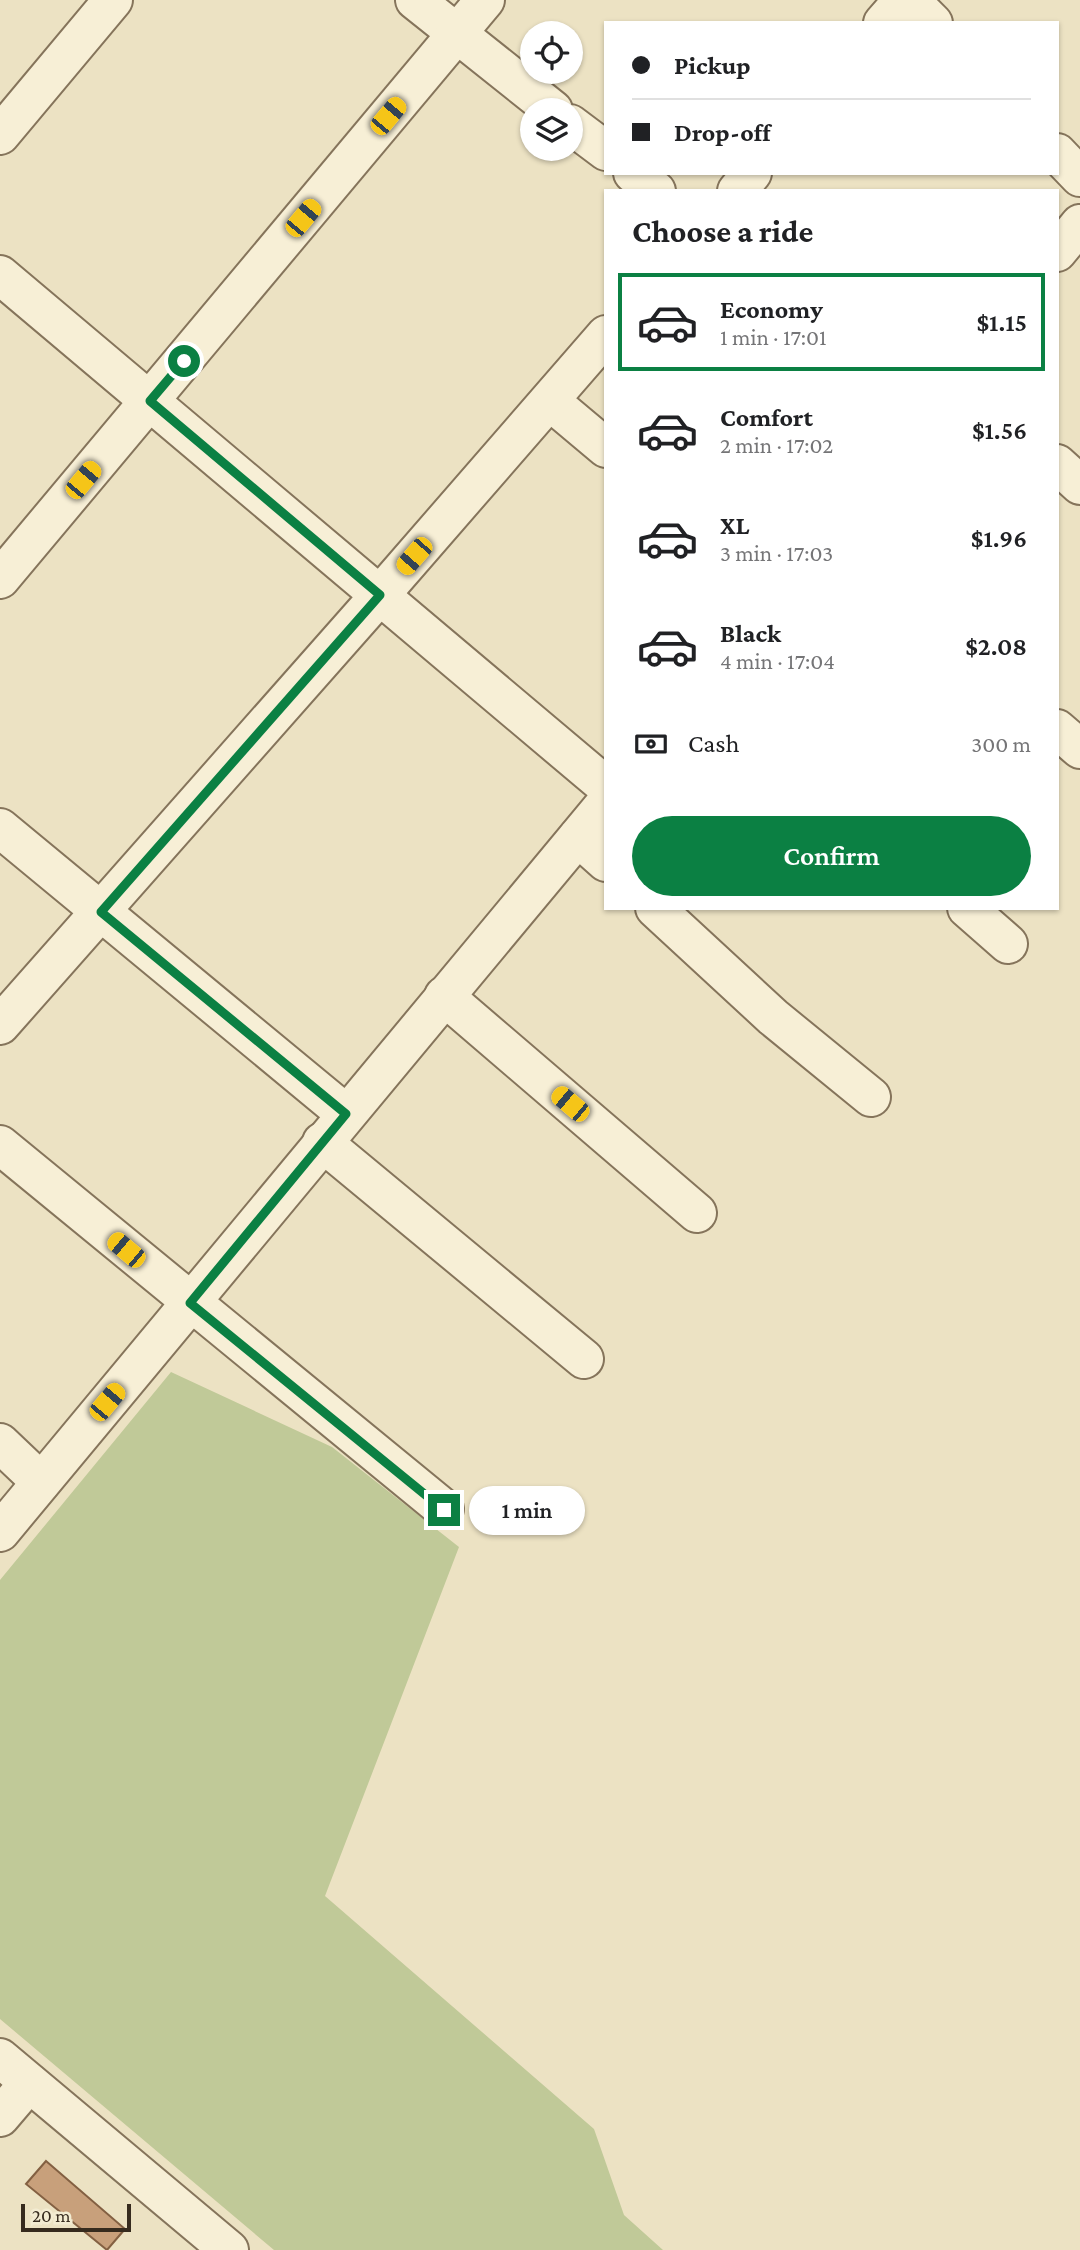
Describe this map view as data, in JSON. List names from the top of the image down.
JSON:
{
  "scale_bar": "20 m",
  "page": {
    "banner": ["Pickup", "Drop-off"],
    "heading": "Choose a ride",
    "list": [
      {
        "name": "Economy",
        "note": "1 min · 17:01",
        "value": "$1.15"
      },
      {
        "name": "Comfort",
        "note": "2 min · 17:02",
        "value": "$1.56"
      },
      {
        "name": "XL",
        "note": "3 min · 17:03",
        "value": "$1.96"
      },
      {
        "name": "Black",
        "note": "4 min · 17:04",
        "value": "$2.08"
      }
    ],
    "pay": ["Cash", "300 m"],
    "buttons": "Confirm",
    "bubble": "1 min",
    "scale": "20 m"
  }
}
